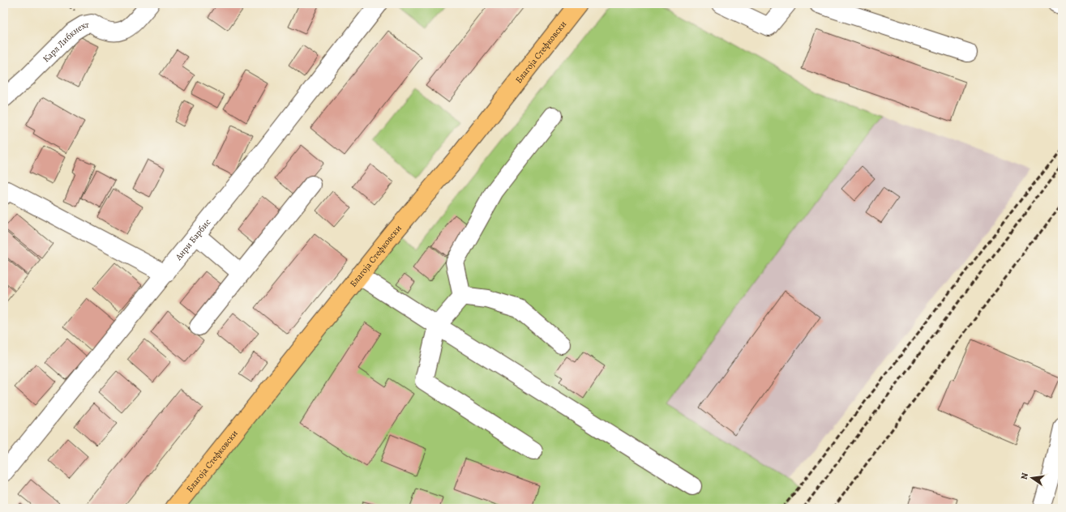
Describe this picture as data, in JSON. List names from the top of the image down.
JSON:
{
  "streets": {
    "main road": ["Благоја Стефковски"],
    "street": ["Карл Либкнехт", "Анри Барбис"]
  },
  "north": "left"
}
